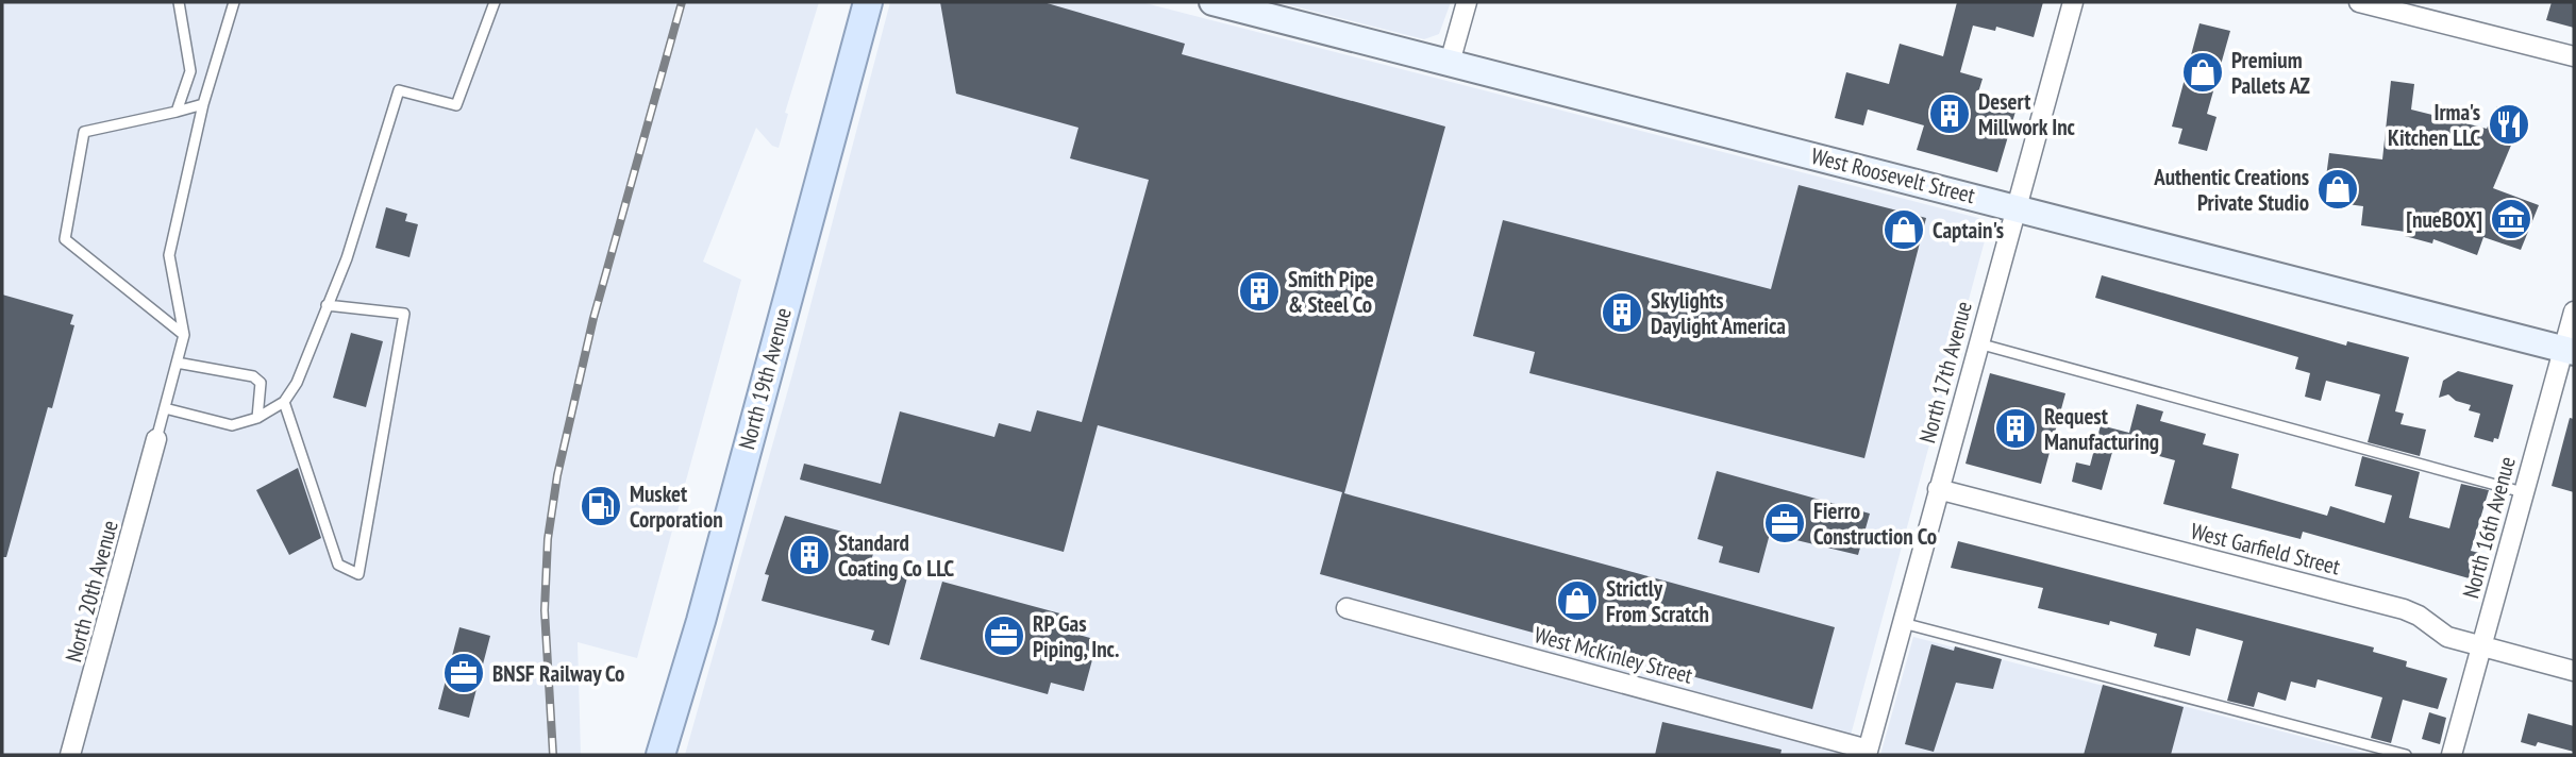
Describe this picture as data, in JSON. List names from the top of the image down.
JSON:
{
  "streets": {
    "main road": ["North 19th Avenue"],
    "street": [
      "West Roosevelt Street",
      "North 17th Avenue",
      "North 16th Avenue",
      "West Garfield Street",
      "North 20th Avenue",
      "West McKinley Street"
    ]
  },
  "crossings": [
    ["West Roosevelt Street", "North 17th Avenue"],
    ["West Roosevelt Street", "North 16th Avenue"],
    ["North 17th Avenue", "West Garfield Street"],
    ["North 17th Avenue", "West McKinley Street"],
    ["North 16th Avenue", "West Garfield Street"]
  ],
  "places": {
    "shop": [
      "Premium Pallets AZ",
      "Authentic Creations Private Studio",
      "Captain's",
      "Strictly From Scratch"
    ],
    "building": [
      "Desert Millwork Inc",
      "Smith Pipe & Steel Co",
      "Skylights Daylight America",
      "Request Manufacturing",
      "Standard Coating Co LLC"
    ],
    "restaurant": ["Irma's Kitchen LLC"],
    "museum": ["[nueBOX]"],
    "fuel station": ["Musket Corporation"],
    "office": ["Fierro Construction Co", "RP Gas Piping, Inc.", "BNSF Railway Co"]
  }
}
